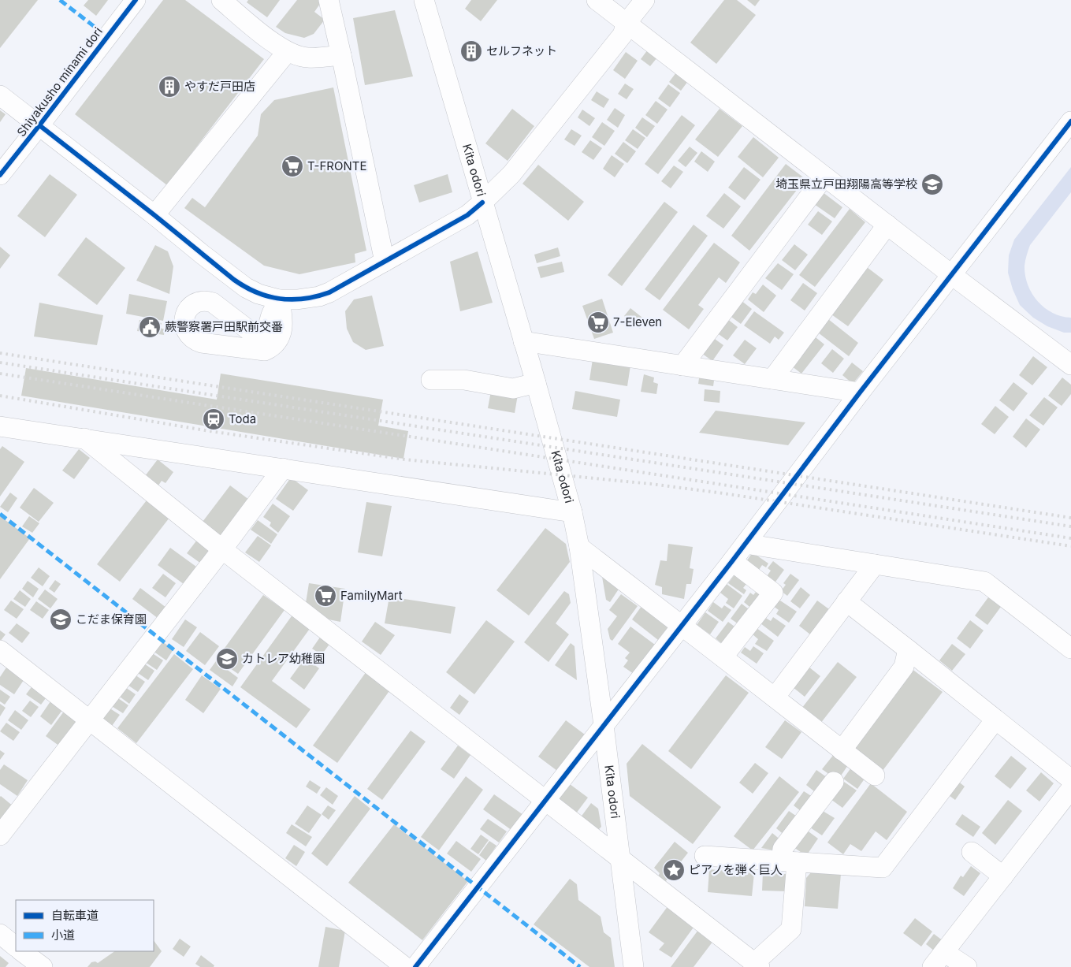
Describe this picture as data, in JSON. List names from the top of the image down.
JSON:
{
  "streets": {
    "street": ["Shiyakusho minami dori", "Kita odori"]
  },
  "places": {
    "building": ["セルフネット", "やすだ戸田店"],
    "supermarket": ["T-FRONTE", "7-Eleven", "FamilyMart"],
    "school or university": ["埼玉県立戸田翔陽高等学校", "こだま保育園", "カトレア幼稚園"],
    "public building": ["蕨警察署戸田駅前交番"],
    "station": ["Toda"],
    "place": ["ピアノを弾く巨人"]
  },
  "legend": ["自転車道", "小道"]
}
